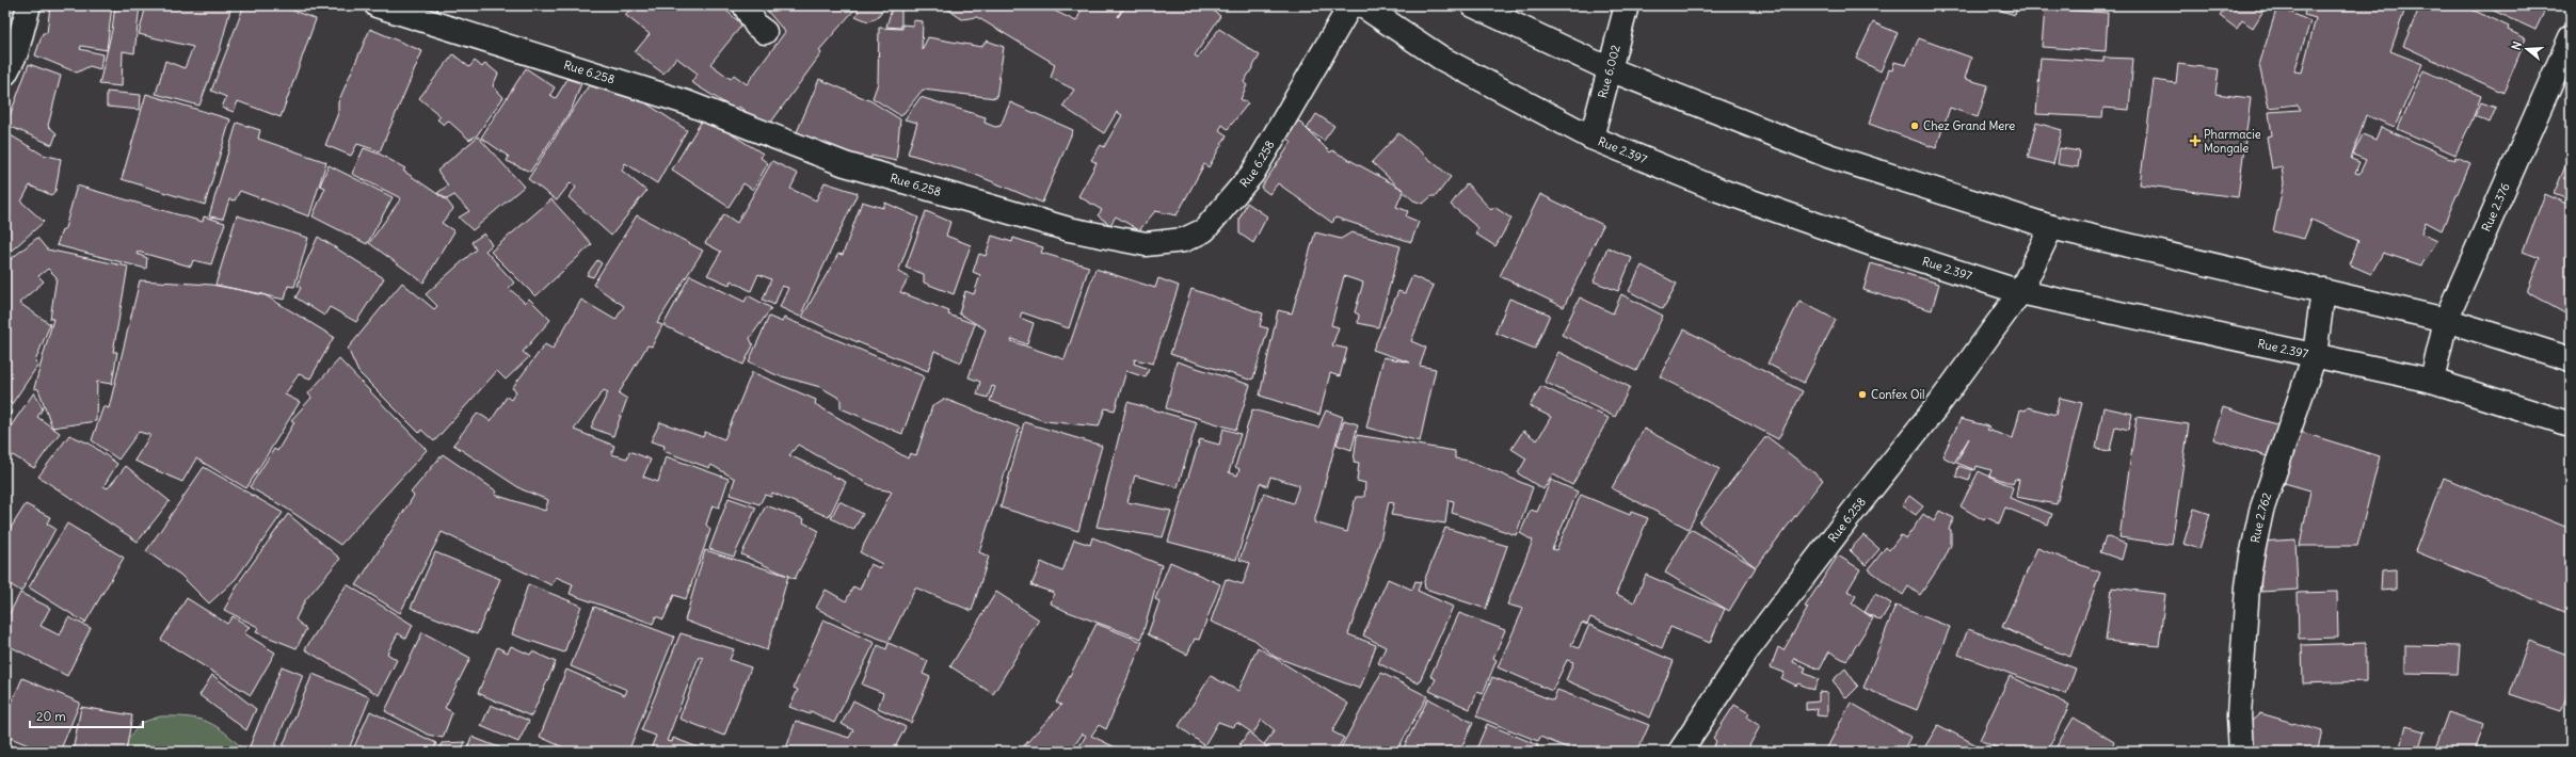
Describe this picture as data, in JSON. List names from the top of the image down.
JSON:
{
  "streets": {
    "street": [
      "Rue 6.258",
      "Rue 6.002",
      "Rue 2.397",
      "Rue 2.376",
      "Rue 2.762"
    ]
  },
  "crossings": [
    ["Rue 6.258", "Rue 2.397"],
    ["Rue 6.002", "Rue 2.397"],
    ["Rue 2.397", "Rue 2.376"],
    ["Rue 2.397", "Rue 2.762"]
  ],
  "places": {
    "other": ["Chez Grand Mere", "Confex Oil"],
    "health": ["Pharmacie Mongale"]
  },
  "scale_bar": "20 m",
  "north": "left"
}
